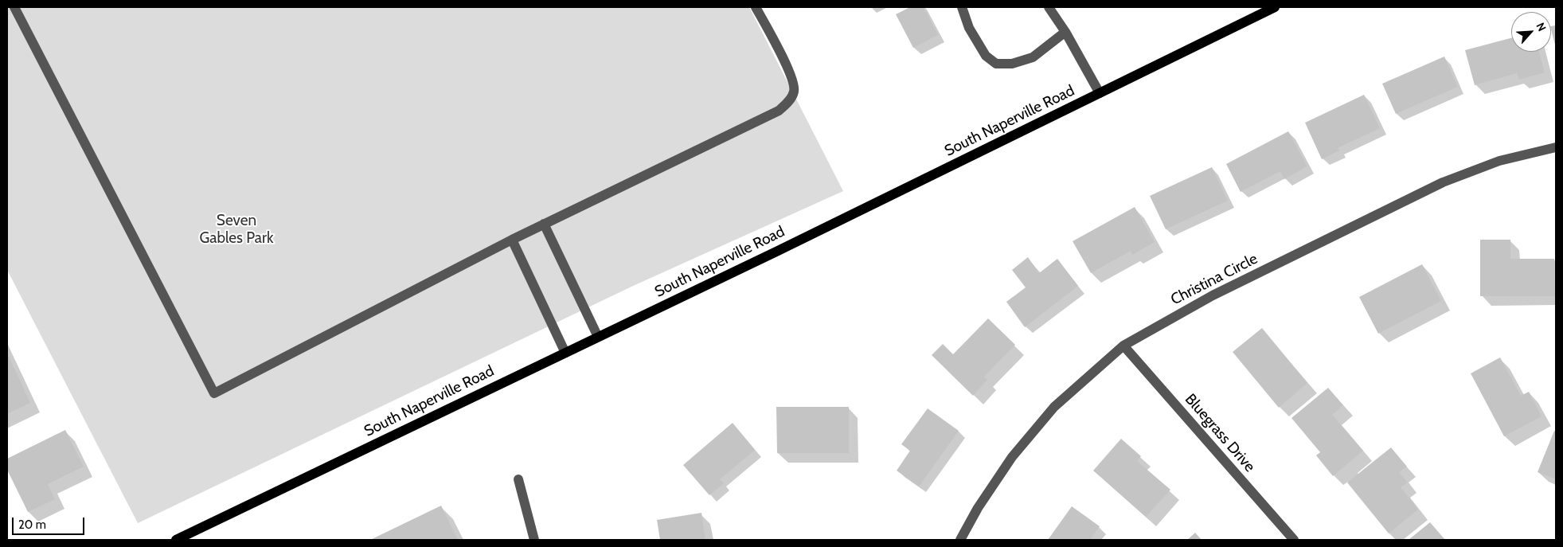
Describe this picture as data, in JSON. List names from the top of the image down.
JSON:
{
  "streets": {
    "main road": ["South Naperville Road"],
    "street": ["Christina Circle", "Bluegrass Drive"]
  },
  "crossings": [
    ["Christina Circle", "Bluegrass Drive"]
  ],
  "parks": ["Seven Gables Park"],
  "scale_bar": "20 m",
  "north": "top right"
}
